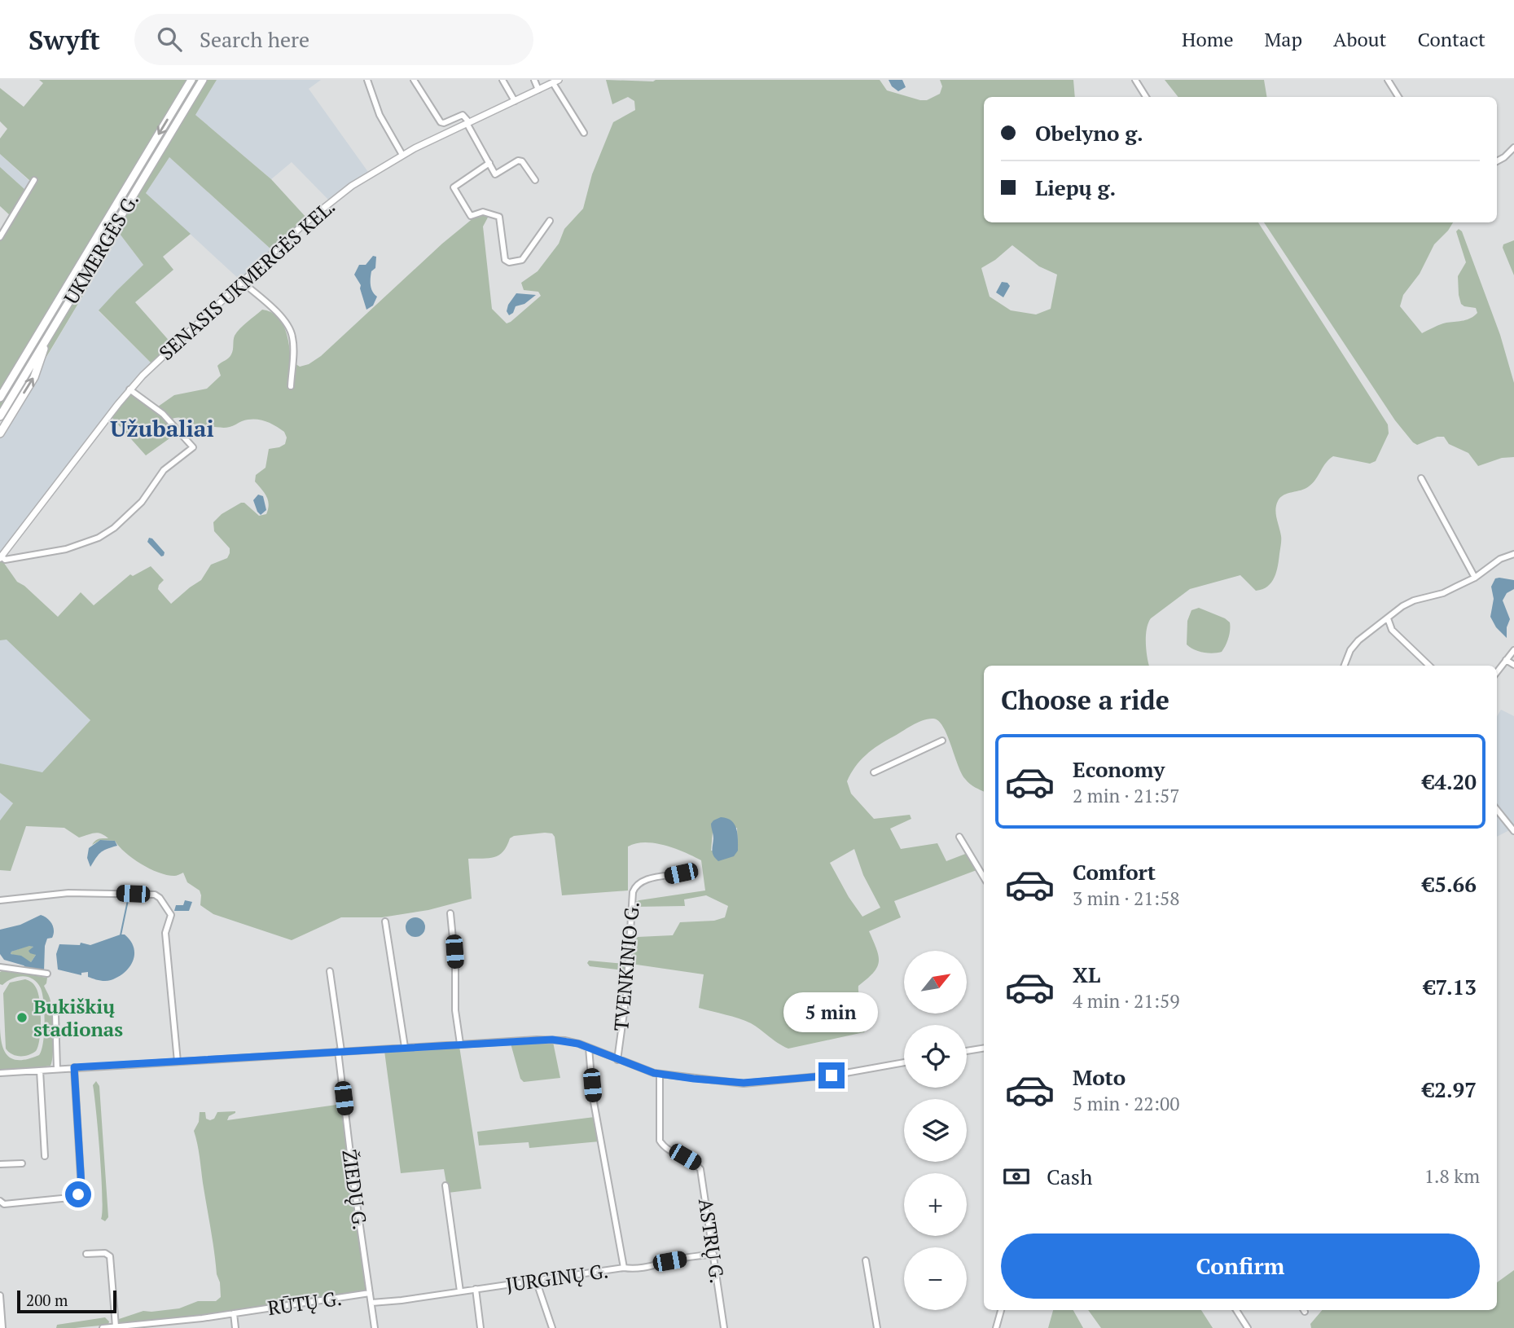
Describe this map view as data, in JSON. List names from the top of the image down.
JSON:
{
  "streets": {
    "highway": ["UKMERGĖS G."],
    "main road": ["SENASIS UKMERGĖS KEL."],
    "street": [
      "TVENKINIO G.",
      "ŽIEDŲ G.",
      "ASTRŲ G.",
      "JURGINŲ G.",
      "RŪTŲ G."
    ]
  },
  "crossings": [
    ["ŽIEDŲ G.", "JURGINŲ G."],
    ["ŽIEDŲ G.", "RŪTŲ G."]
  ],
  "districts": ["Užubaliai"],
  "places": ["Bukiškių stadionas"],
  "scale_bar": "200 m",
  "north": "top right",
  "page": {
    "header": "Swyft",
    "search": "Search here",
    "nav": [
      "Home",
      "Map",
      "About",
      "Contact"
    ],
    "banner": ["Obelyno g.", "Liepų g."],
    "heading": "Choose a ride",
    "list": [
      {
        "name": "Economy",
        "note": "2 min · 21:57",
        "value": "€4.20"
      },
      {
        "name": "Comfort",
        "note": "3 min · 21:58",
        "value": "€5.66"
      },
      {
        "name": "XL",
        "note": "4 min · 21:59",
        "value": "€7.13"
      },
      {
        "name": "Moto",
        "note": "5 min · 22:00",
        "value": "€2.97"
      }
    ],
    "map_buttons": ["+", "−"],
    "bubble": "5 min",
    "pay": ["Cash", "1.8 km"],
    "buttons": "Confirm",
    "scale": "200 m"
  }
}
